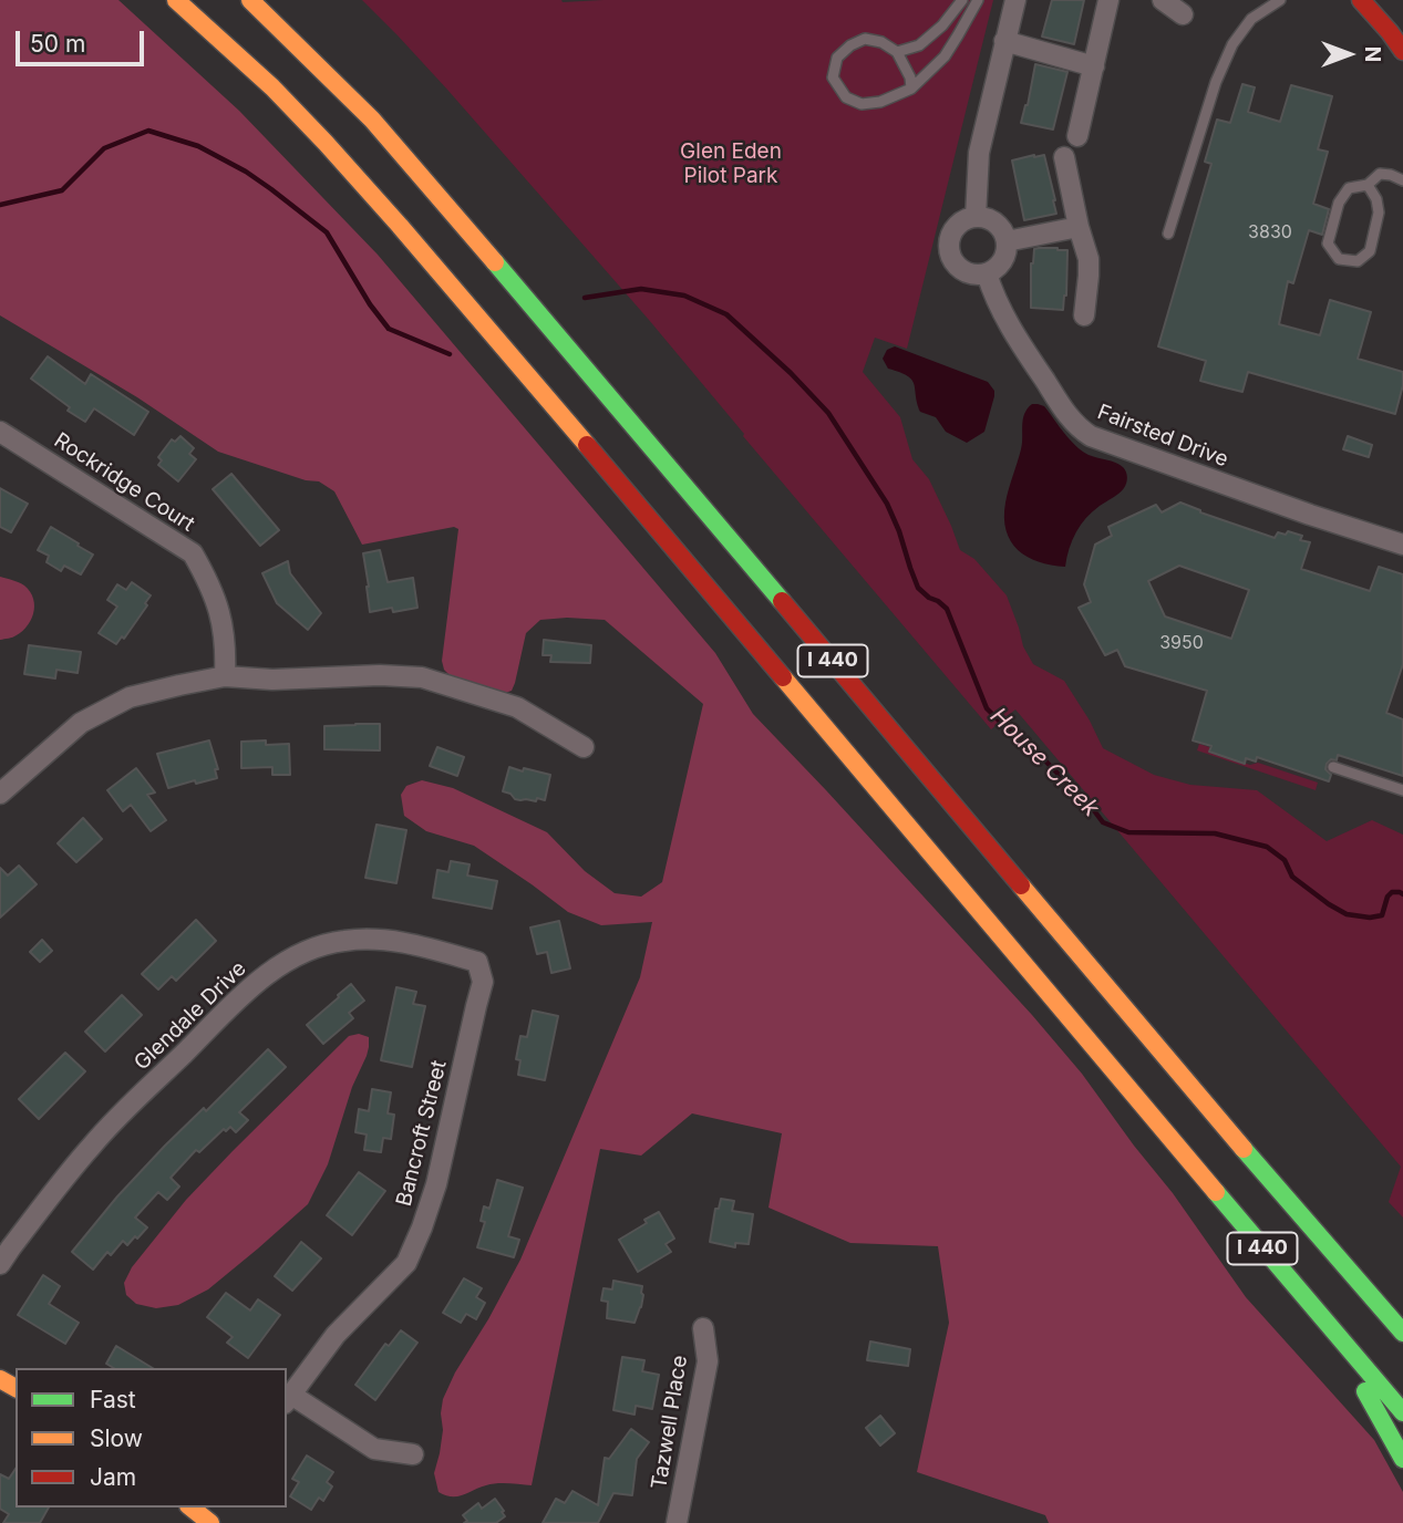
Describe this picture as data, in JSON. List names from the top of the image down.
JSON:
{
  "streets": {
    "main road": ["I 440"],
    "street": [
      "Fairsted Drive",
      "Rockridge Court",
      "Glendale Drive",
      "Bancroft Street",
      "Tazwell Place"
    ]
  },
  "crossings": [
    ["Glendale Drive", "Bancroft Street"]
  ],
  "water": ["House Creek"],
  "parks": ["Glen Eden Pilot Park"],
  "house_numbers": ["3830", "3950"],
  "legend": ["Fast", "Slow", "Jam"],
  "scale_bar": "50 m",
  "north": "right"
}
